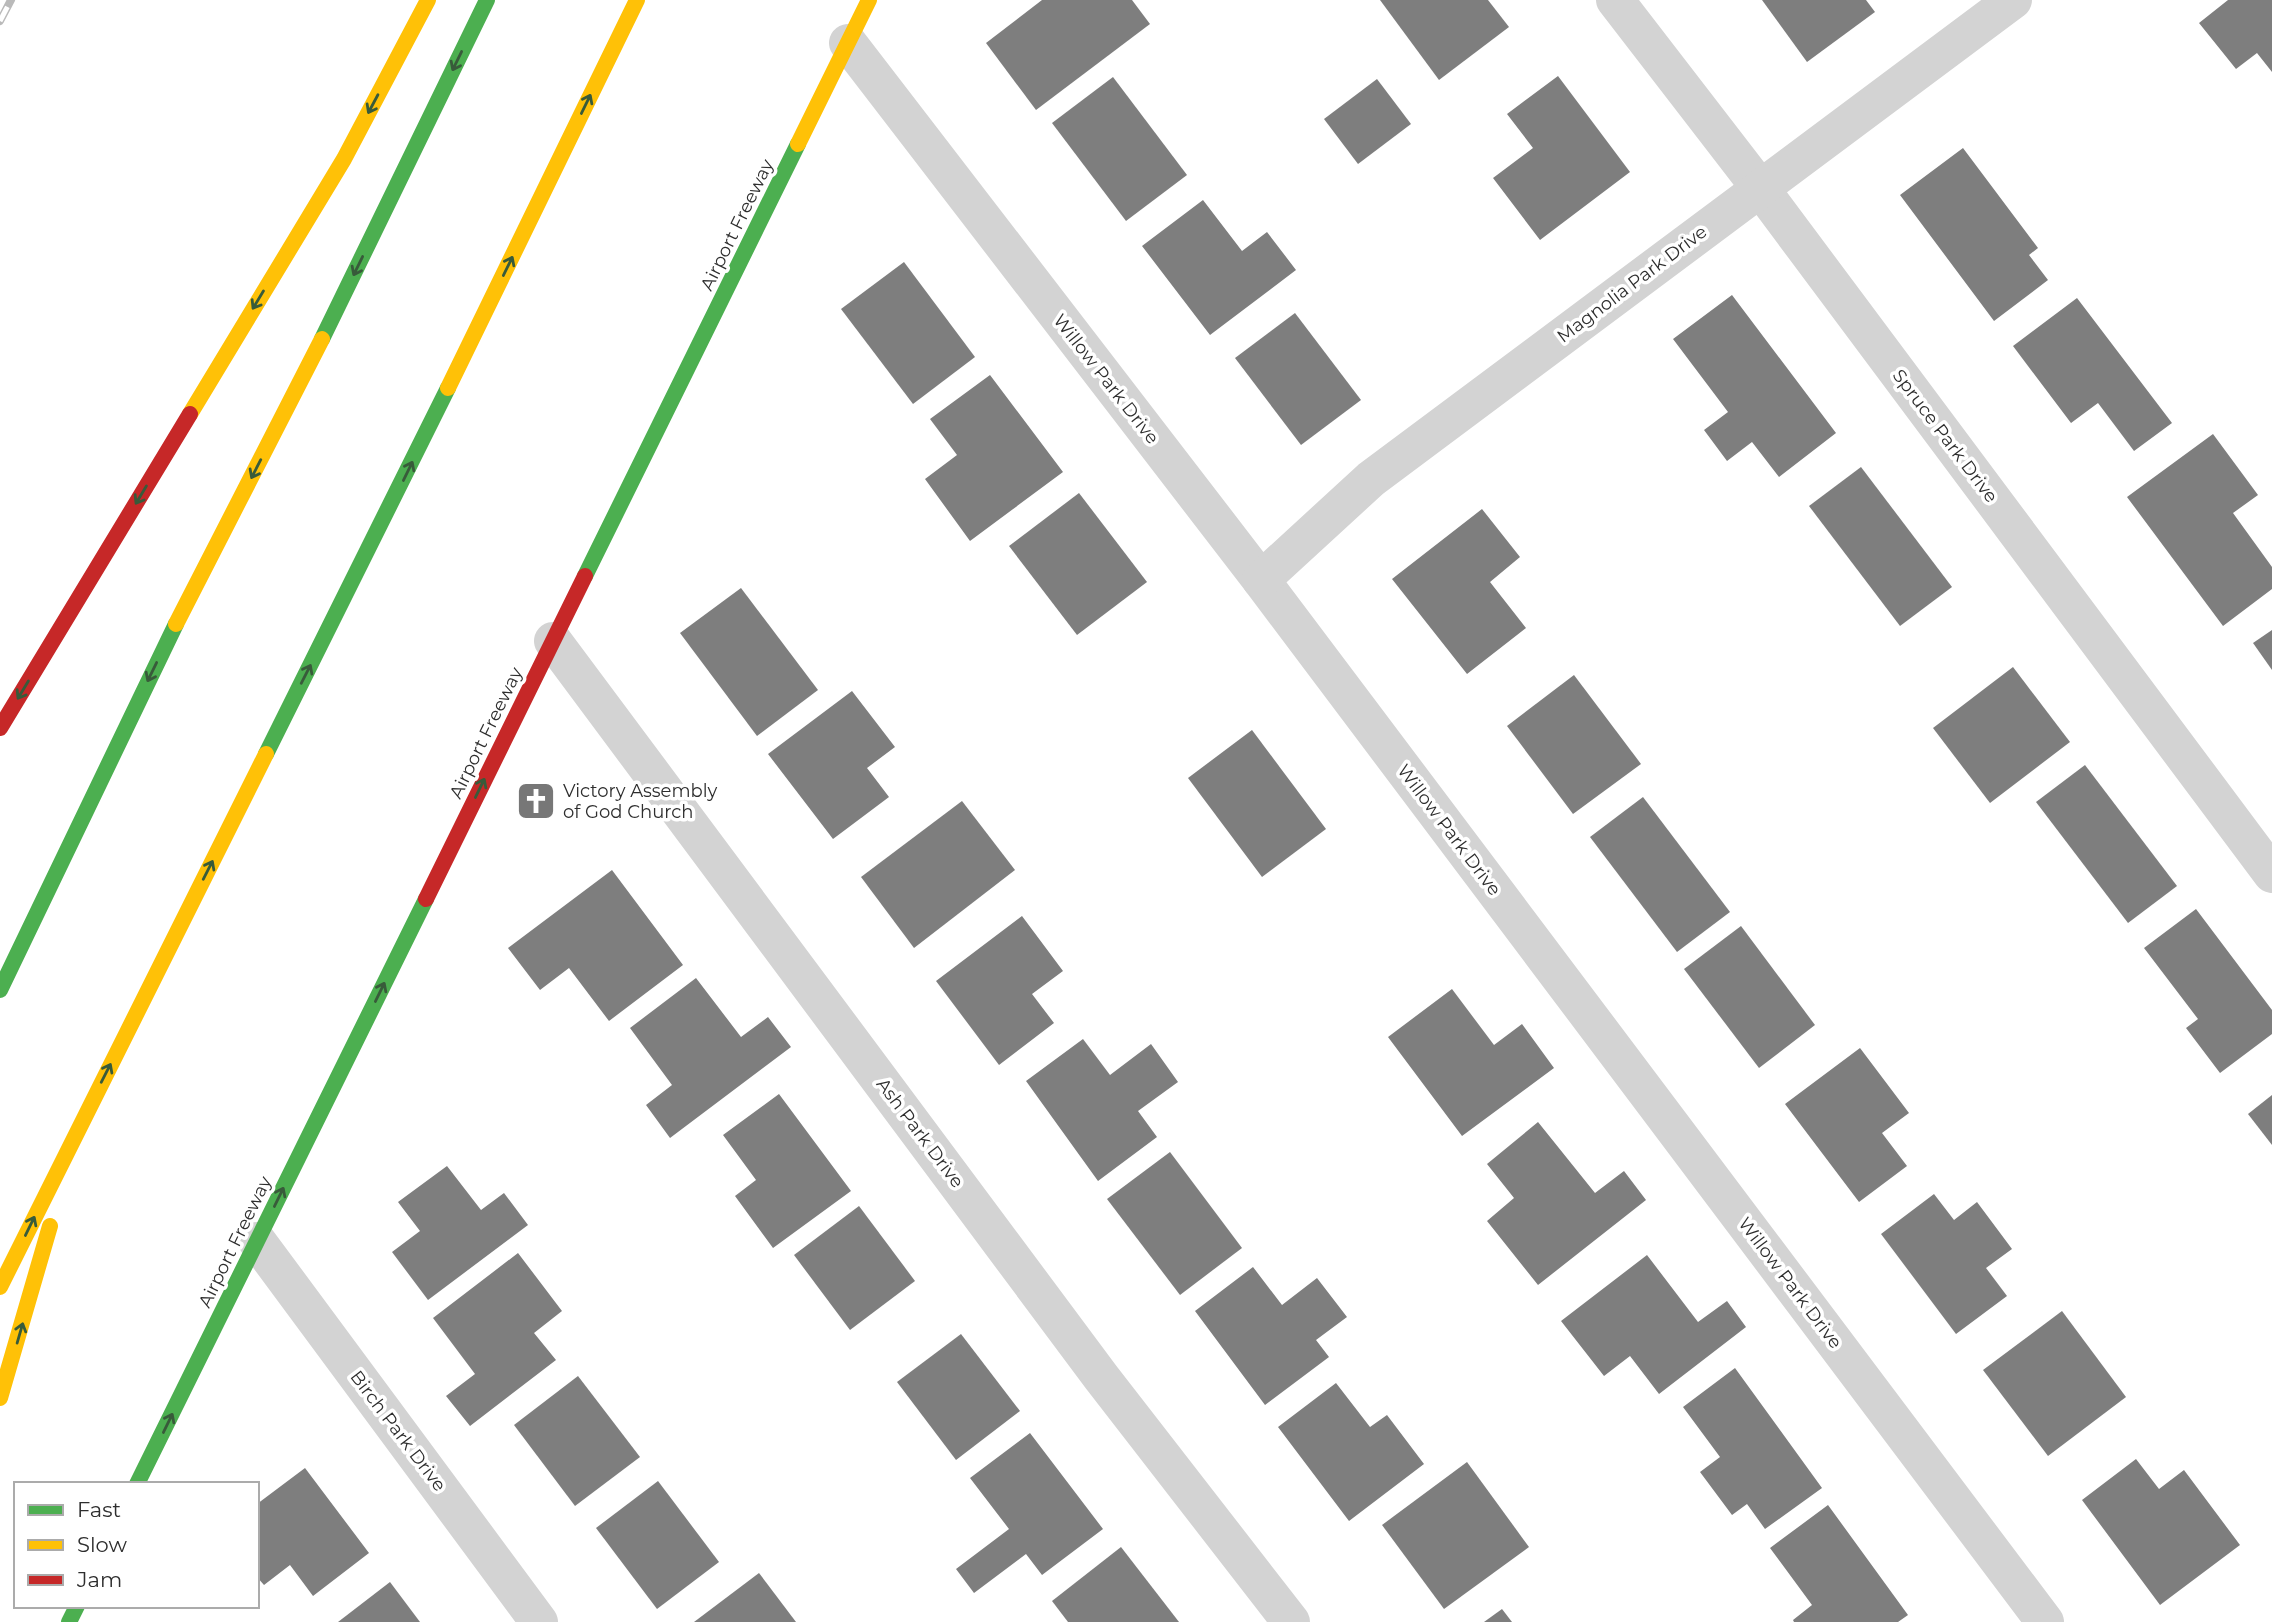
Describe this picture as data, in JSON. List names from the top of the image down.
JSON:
{
  "streets": {
    "main road": ["Airport Freeway"],
    "street": [
      "Magnolia Park Drive",
      "Willow Park Drive",
      "Spruce Park Drive",
      "Ash Park Drive",
      "Birch Park Drive"
    ]
  },
  "crossings": [
    ["Airport Freeway", "Willow Park Drive"],
    ["Airport Freeway", "Ash Park Drive"],
    ["Airport Freeway", "Birch Park Drive"],
    ["Magnolia Park Drive", "Willow Park Drive"],
    ["Magnolia Park Drive", "Spruce Park Drive"]
  ],
  "one_way": ["Airport Freeway"],
  "places": {
    "church": ["Victory Assembly of God Church"]
  },
  "legend": ["Fast", "Slow", "Jam"]
}
